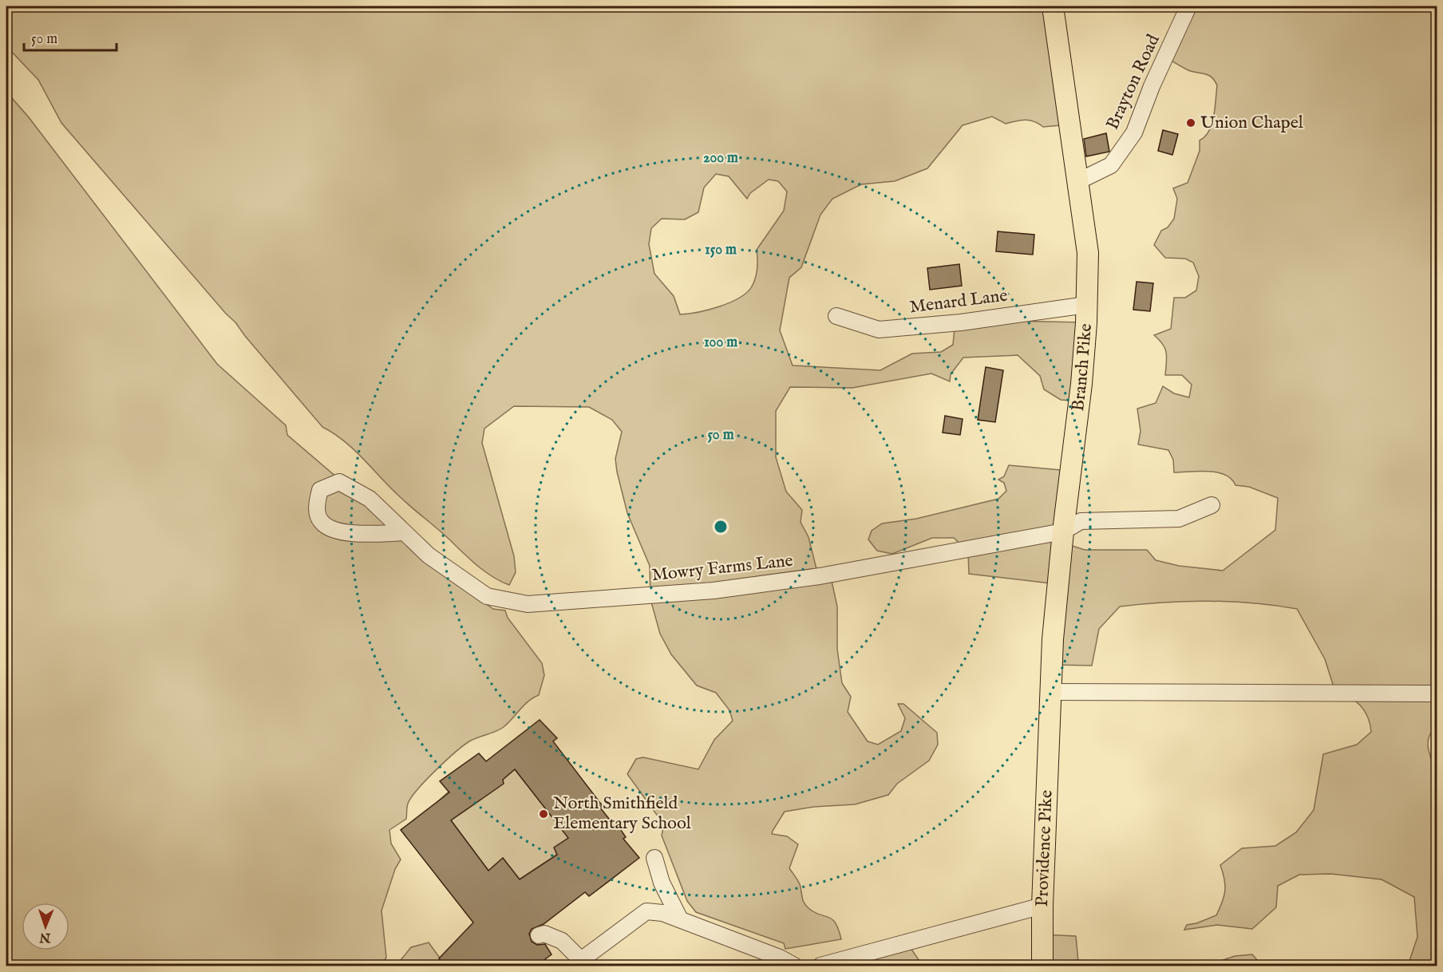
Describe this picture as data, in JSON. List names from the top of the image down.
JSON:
{
  "streets": {
    "main road": ["Branch Pike", "Providence Pike"],
    "street": ["Brayton Road", "Menard Lane", "Mowry Farms Lane"]
  },
  "crossings": [
    ["Brayton Road", "Branch Pike"],
    ["Menard Lane", "Branch Pike"],
    ["Branch Pike", "Mowry Farms Lane"],
    ["Branch Pike", "Providence Pike"]
  ],
  "places": ["Union Chapel", "North Smithfield Elementary School"],
  "scale_bar": "50 m",
  "north": "bottom",
  "rings": [
    "200 m",
    "150 m",
    "100 m",
    "50 m"
  ]
}
